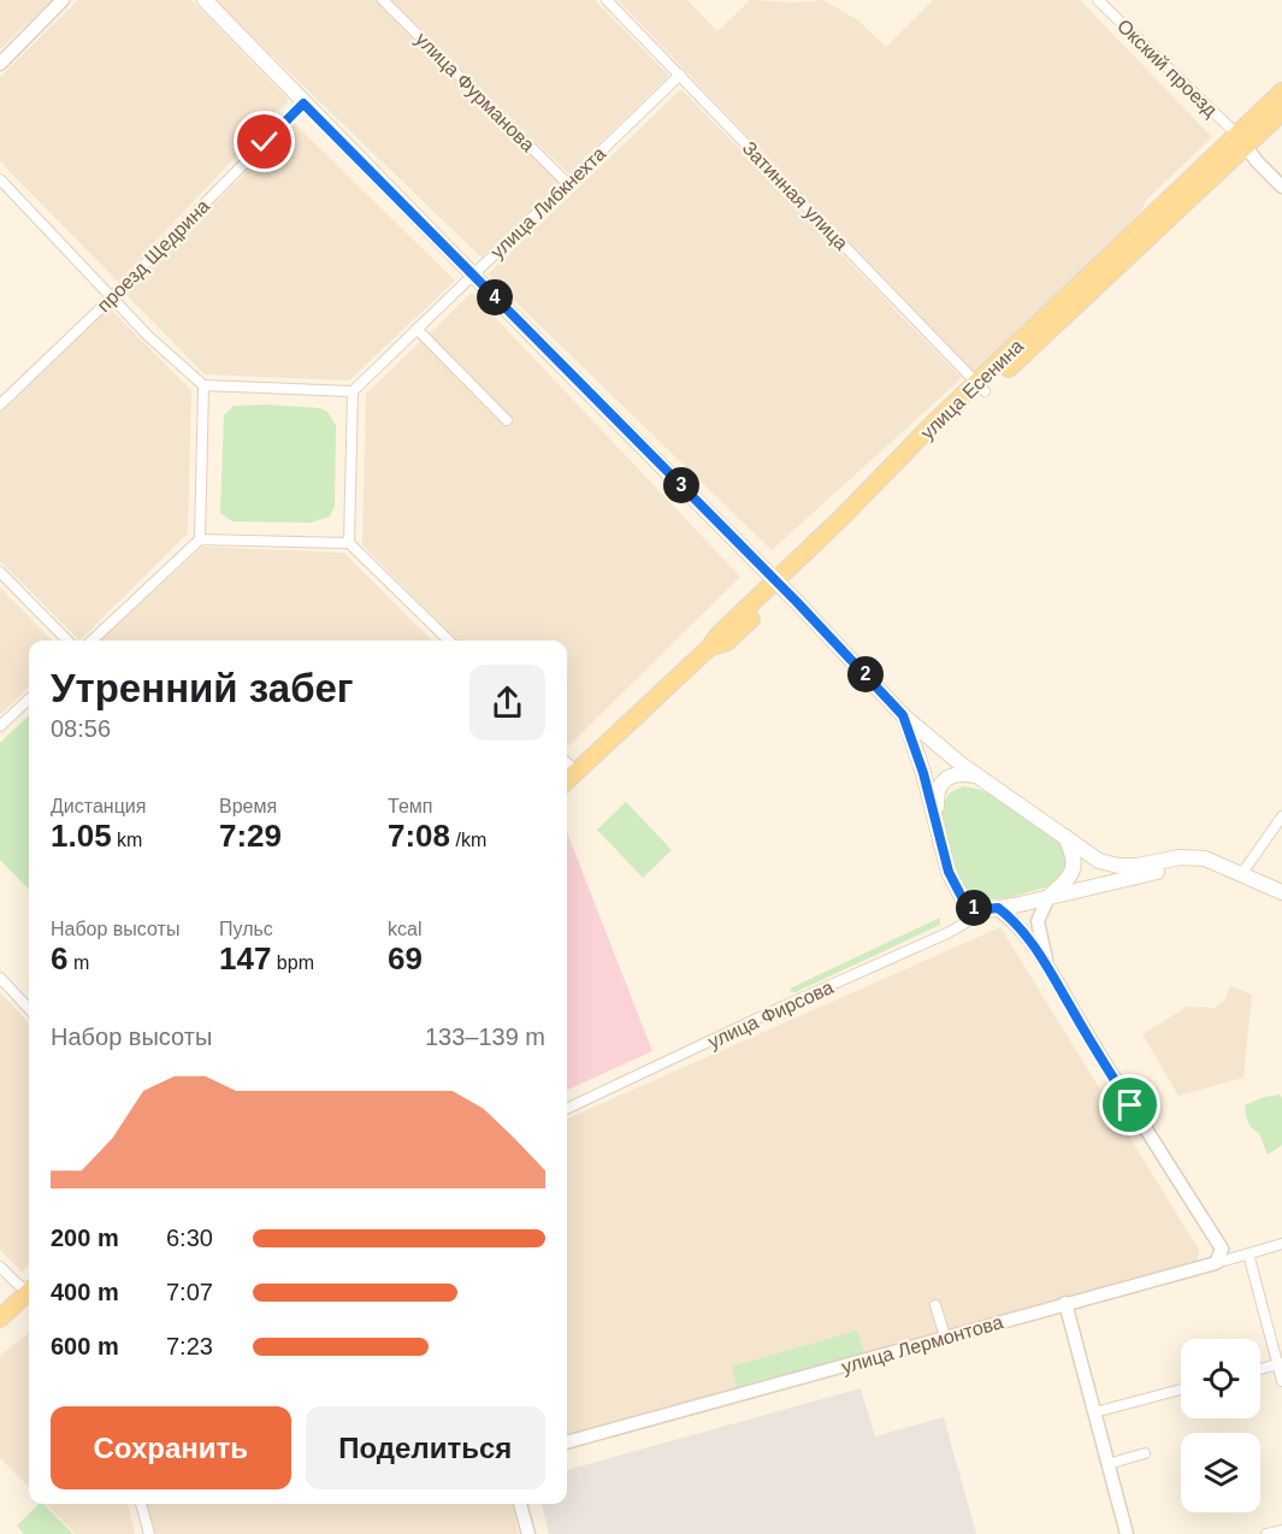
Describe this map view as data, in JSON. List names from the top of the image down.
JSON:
{
  "streets": {
    "main road": ["улица Есенина"],
    "street": [
      "Окский проезд",
      "улица Фурманова",
      "Затинная улица",
      "улица Либкнехта",
      "проезд Щедрина",
      "улица Фирсова",
      "улица Лермонтова"
    ]
  },
  "crossings": [
    ["Окский проезд", "улица Есенина"],
    ["улица Фурманова", "улица Либкнехта"],
    ["Затинная улица", "улица Либкнехта"],
    ["Затинная улица", "улица Есенина"]
  ],
  "page": {
    "pins": [
      "4",
      "3",
      "2",
      "1"
    ],
    "heading": ["Утренний забег", "08:56"],
    "stats": [
      ["Дистанция", "1.05 km"],
      ["Время", "7:29"],
      ["Темп", "7:08 /km"],
      ["Набор высоты", "6 m"],
      ["Пульс", "147 bpm"],
      ["kcal", "69"]
    ],
    "chart": ["Набор высоты", "133–139 m"],
    "list": [
      {
        "name": "200 m",
        "note": "6:30"
      },
      {
        "name": "400 m",
        "note": "7:07"
      },
      {
        "name": "600 m",
        "note": "7:23"
      }
    ],
    "buttons": ["Сохранить", "Поделиться"]
  }
}
